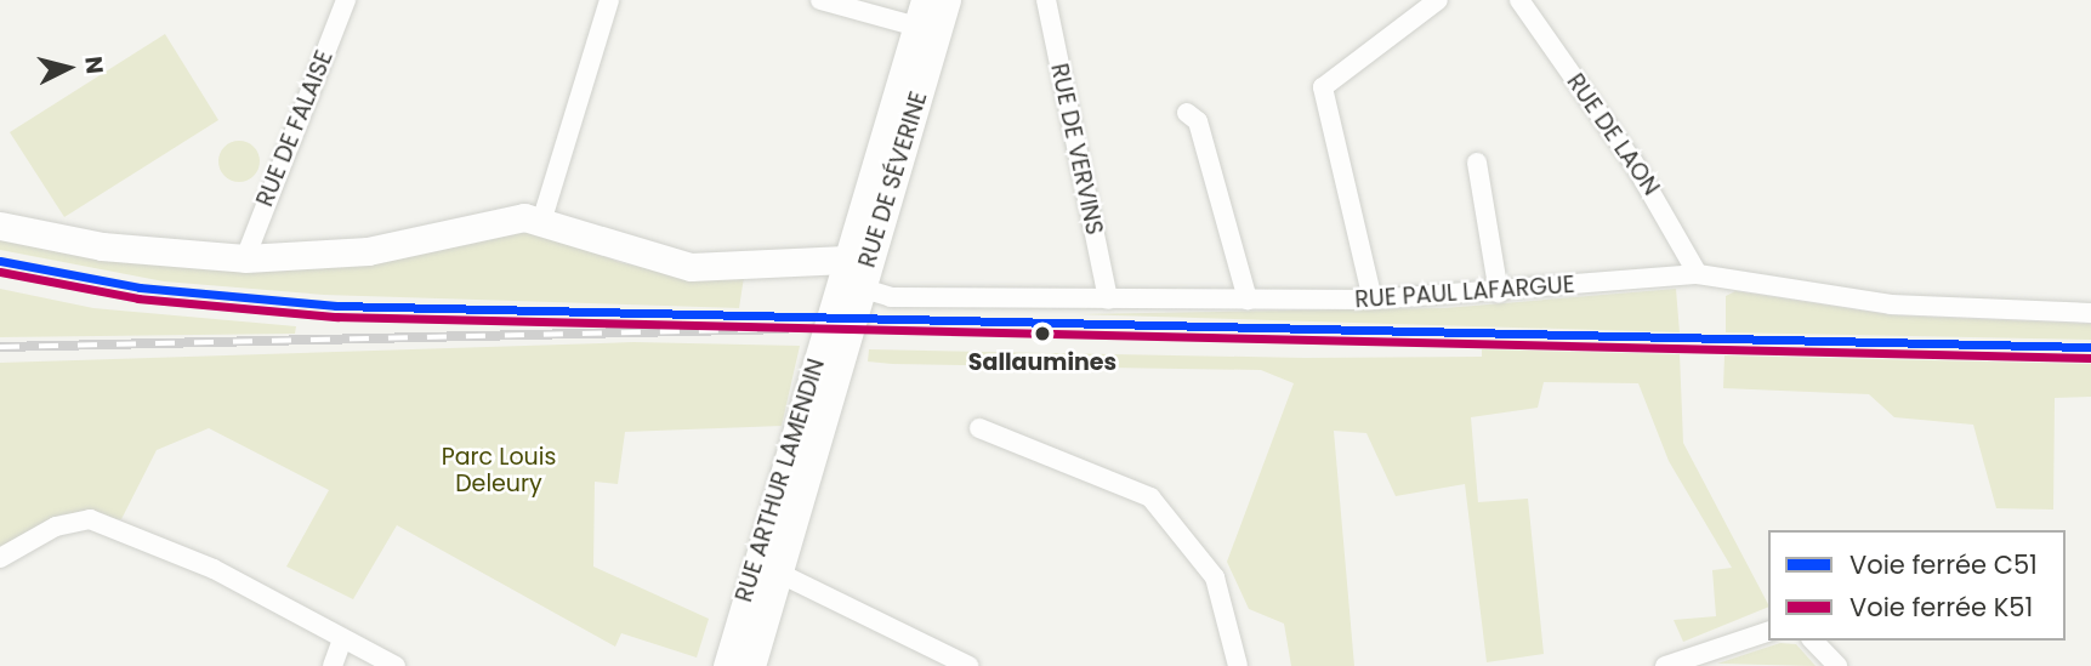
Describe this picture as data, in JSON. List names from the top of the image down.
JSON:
{
  "streets": {
    "main road": ["RUE DE SÉVERINE", "RUE ARTHUR LAMENDIN"],
    "street": [
      "RUE DE FALAISE",
      "RUE DE LAON",
      "RUE DE VERVINS",
      "RUE PAUL LAFARGUE"
    ]
  },
  "crossings": [
    ["RUE DE LAON", "RUE PAUL LAFARGUE"],
    ["RUE DE VERVINS", "RUE PAUL LAFARGUE"],
    ["RUE DE SÉVERINE", "RUE PAUL LAFARGUE"],
    ["RUE DE SÉVERINE", "RUE ARTHUR LAMENDIN"],
    ["RUE PAUL LAFARGUE", "RUE ARTHUR LAMENDIN"]
  ],
  "parks": ["Parc Louis Deleury"],
  "places": ["Sallaumines"],
  "lines": ["rail line C51", "rail line K51"],
  "legend": ["Voie ferrée C51", "Voie ferrée K51"],
  "north": "right"
}
